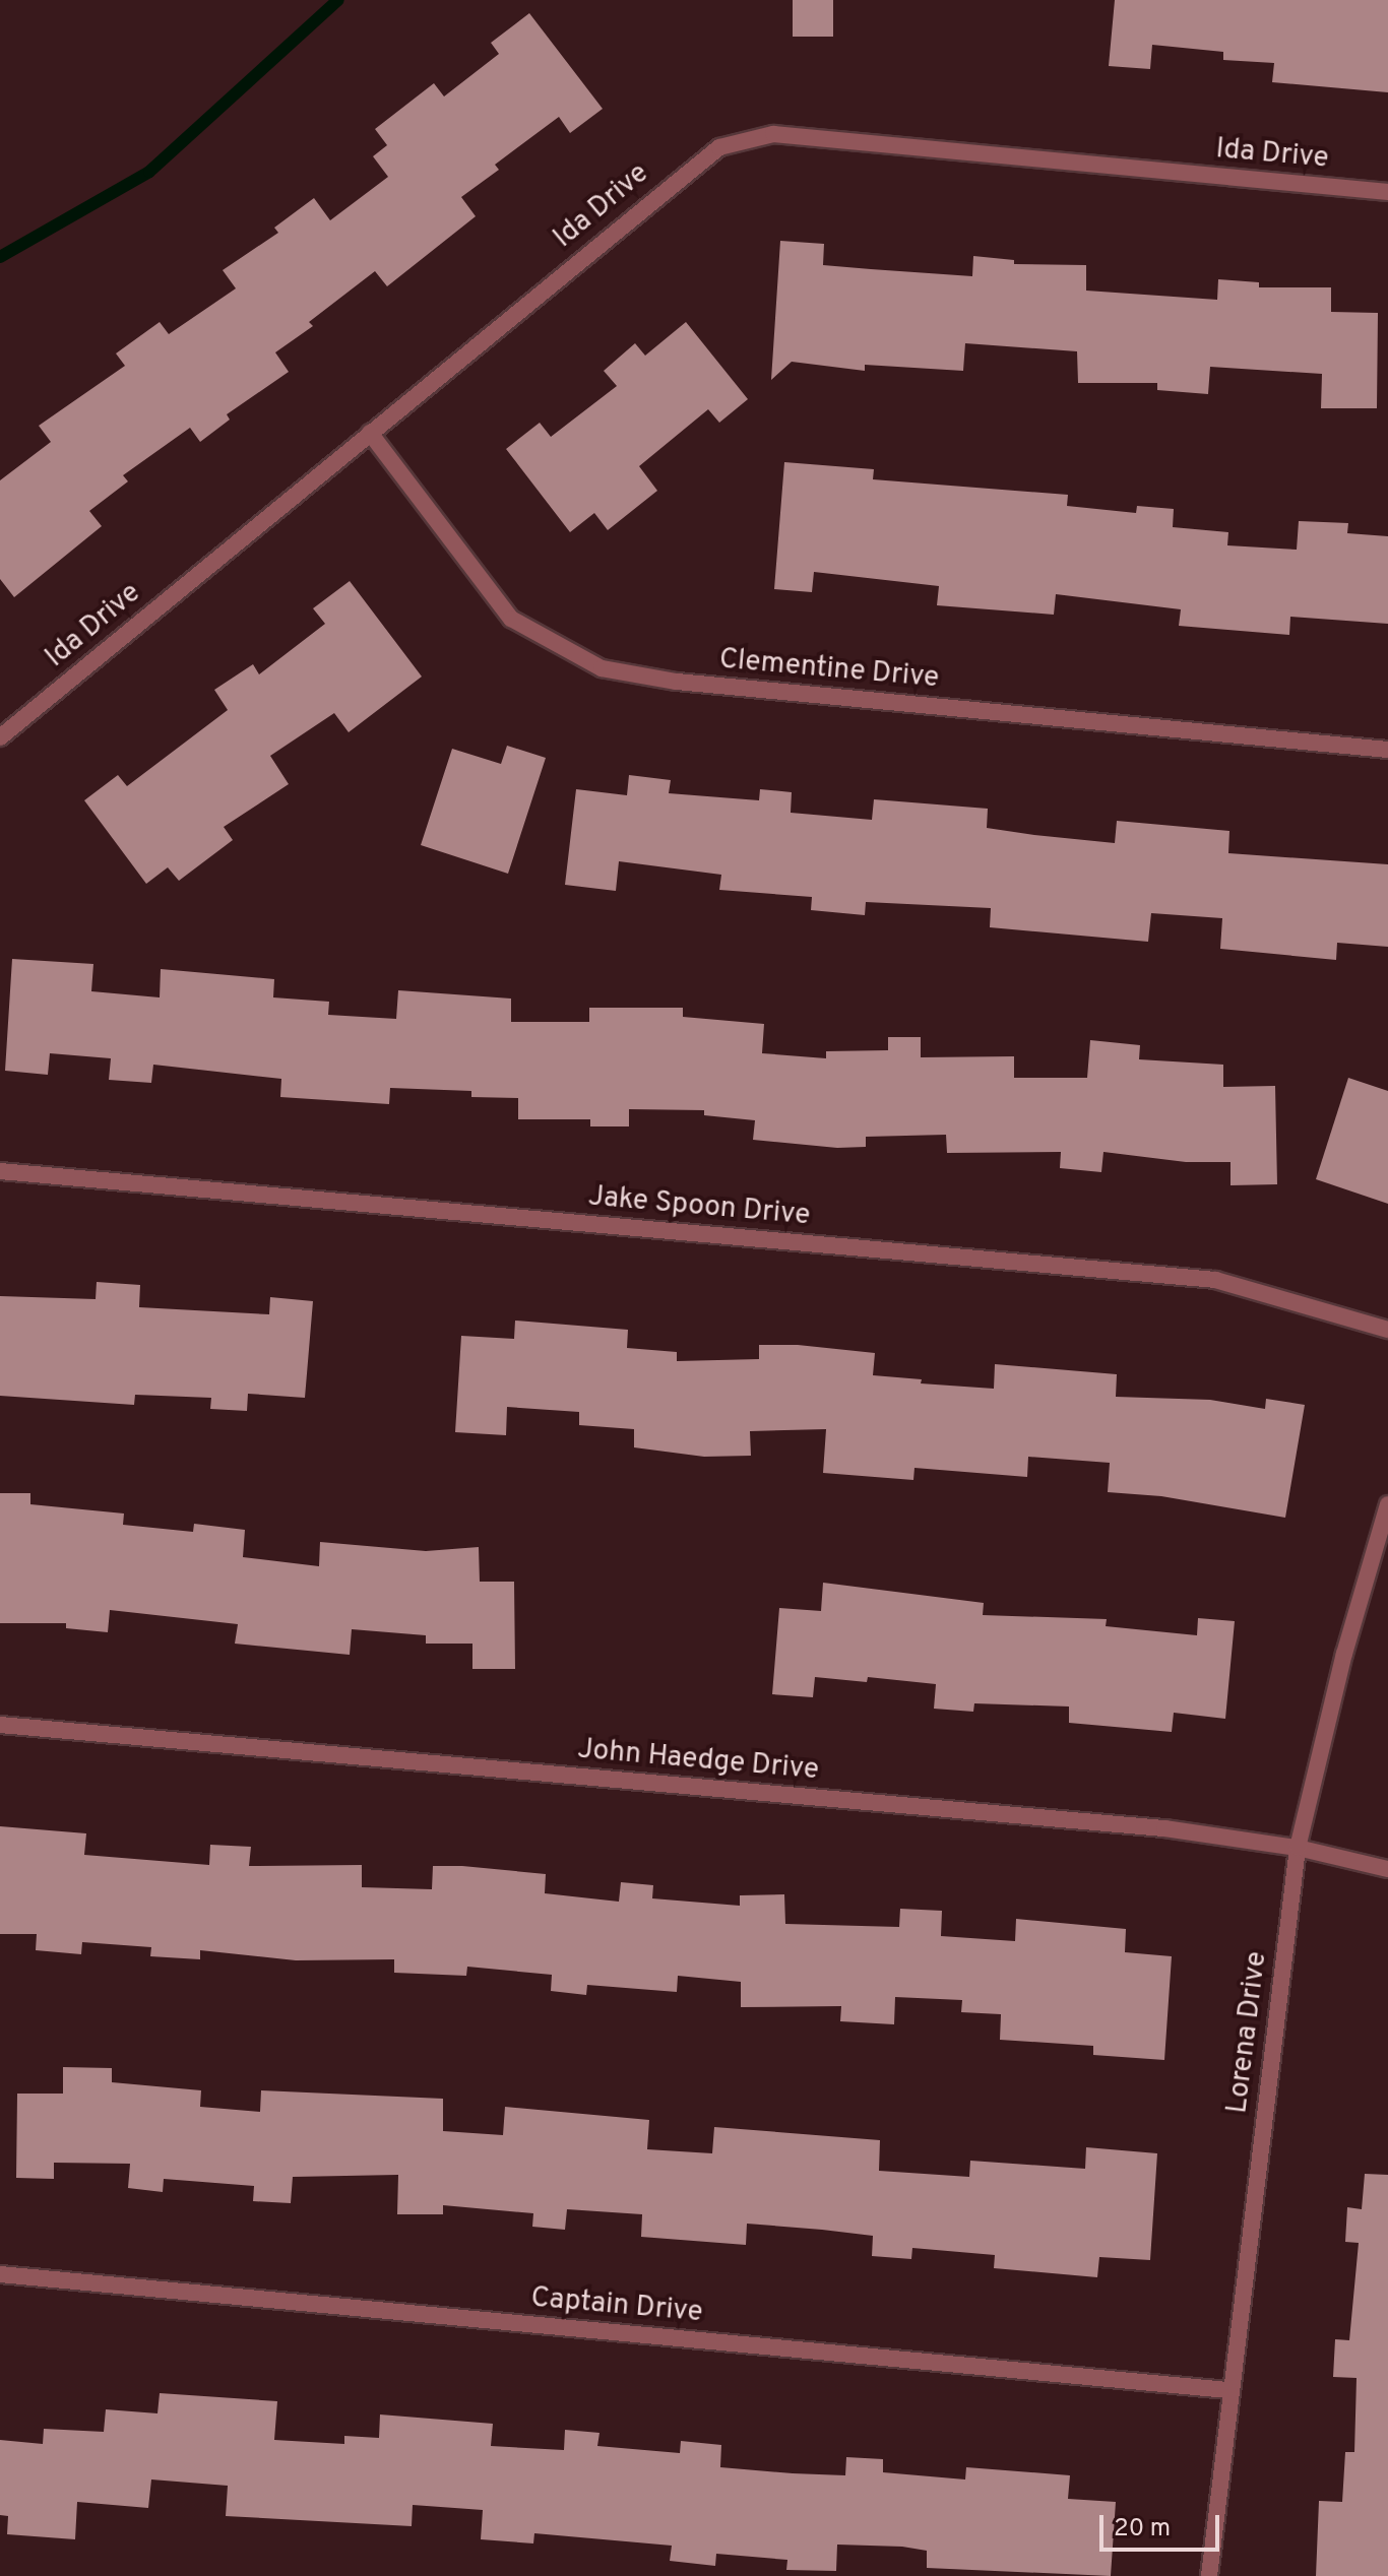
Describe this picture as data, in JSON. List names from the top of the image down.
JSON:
{
  "streets": {
    "street": [
      "Ida Drive",
      "Clementine Drive",
      "Jake Spoon Drive",
      "John Haedge Drive",
      "Lorena Drive",
      "Captain Drive"
    ]
  },
  "crossings": [
    ["Ida Drive", "Clementine Drive"],
    ["John Haedge Drive", "Lorena Drive"],
    ["Lorena Drive", "Captain Drive"]
  ],
  "scale_bar": "20 m"
}
